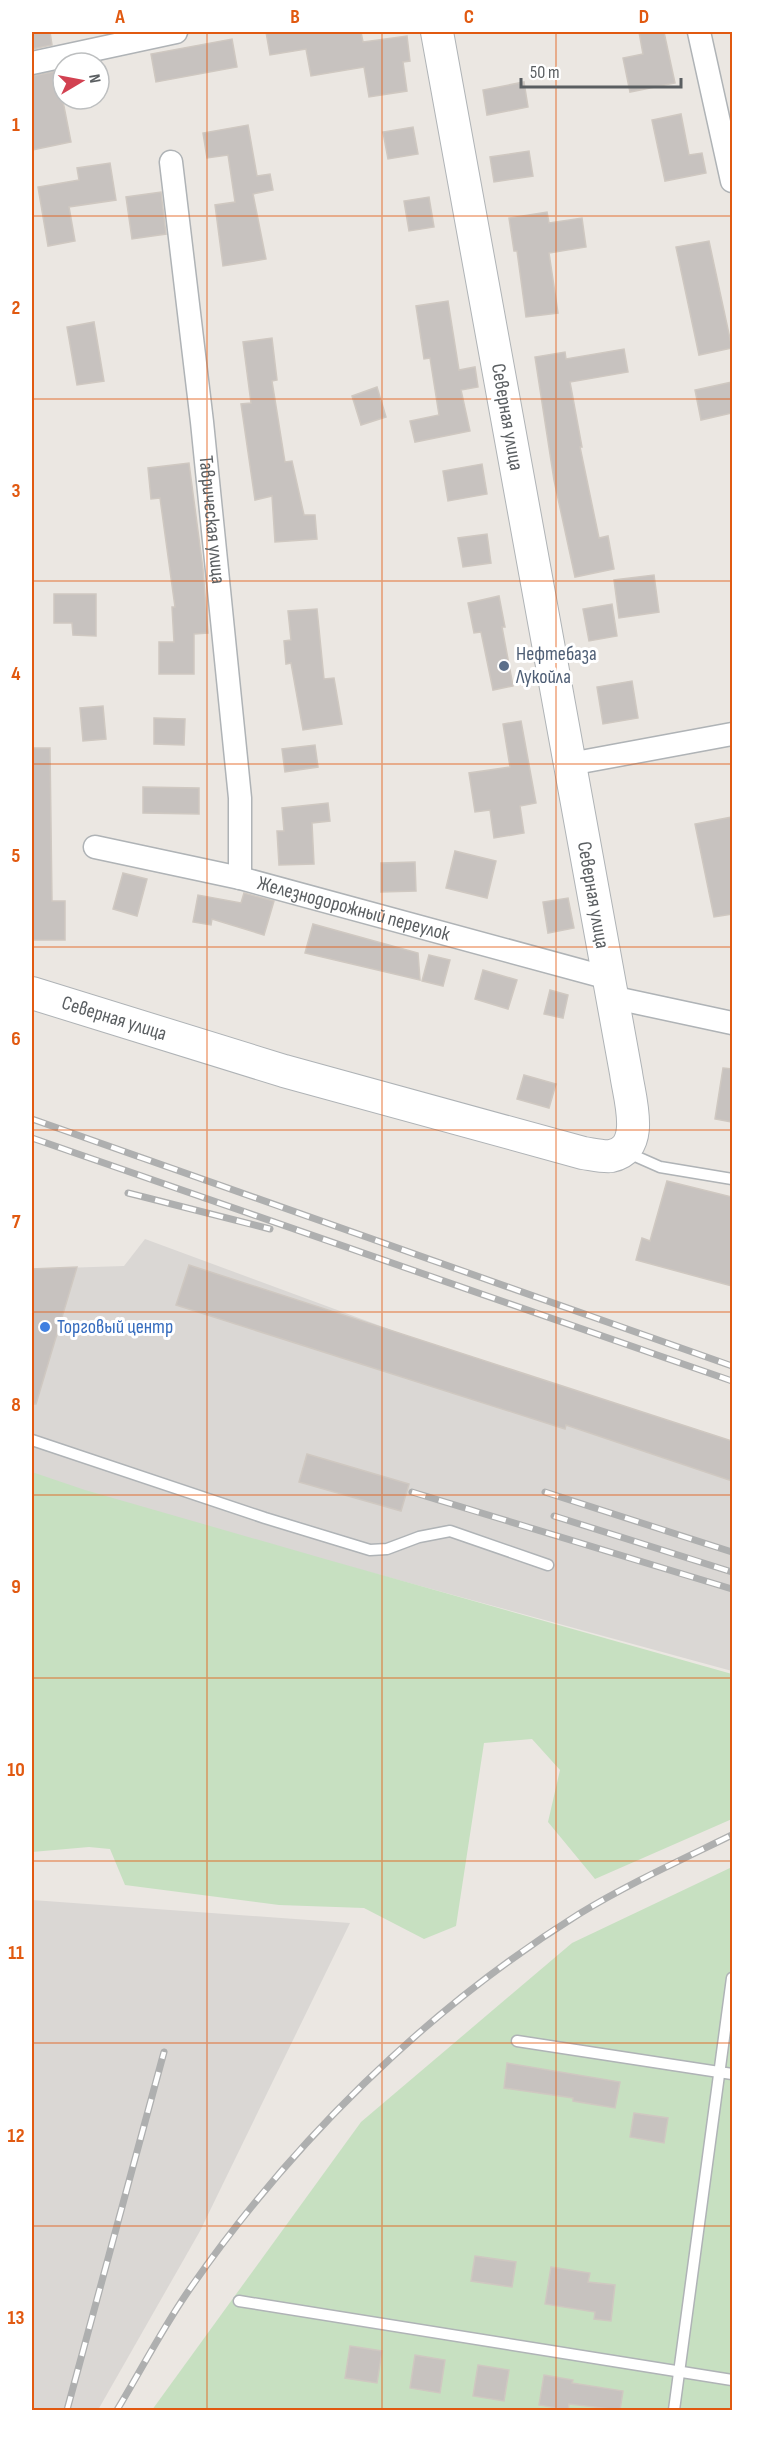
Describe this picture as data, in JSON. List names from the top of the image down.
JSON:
{
  "streets": {
    "street": ["Северная улица", "Таврическая улица", "Железнодорожный переулок"]
  },
  "crossings": [
    ["Северная улица", "Железнодорожный переулок"],
    ["Таврическая улица", "Железнодорожный переулок"]
  ],
  "places": ["Нефтебаза Лукойла", "Торговый центр"],
  "scale_bar": "50 m",
  "north": "right",
  "grid": {
    "columns": [
      "A",
      "B",
      "C",
      "D"
    ],
    "rows": [
      "1",
      "2",
      "3",
      "4",
      "5",
      "6",
      "7",
      "8",
      "9",
      "10",
      "11",
      "12",
      "13"
    ]
  }
}
